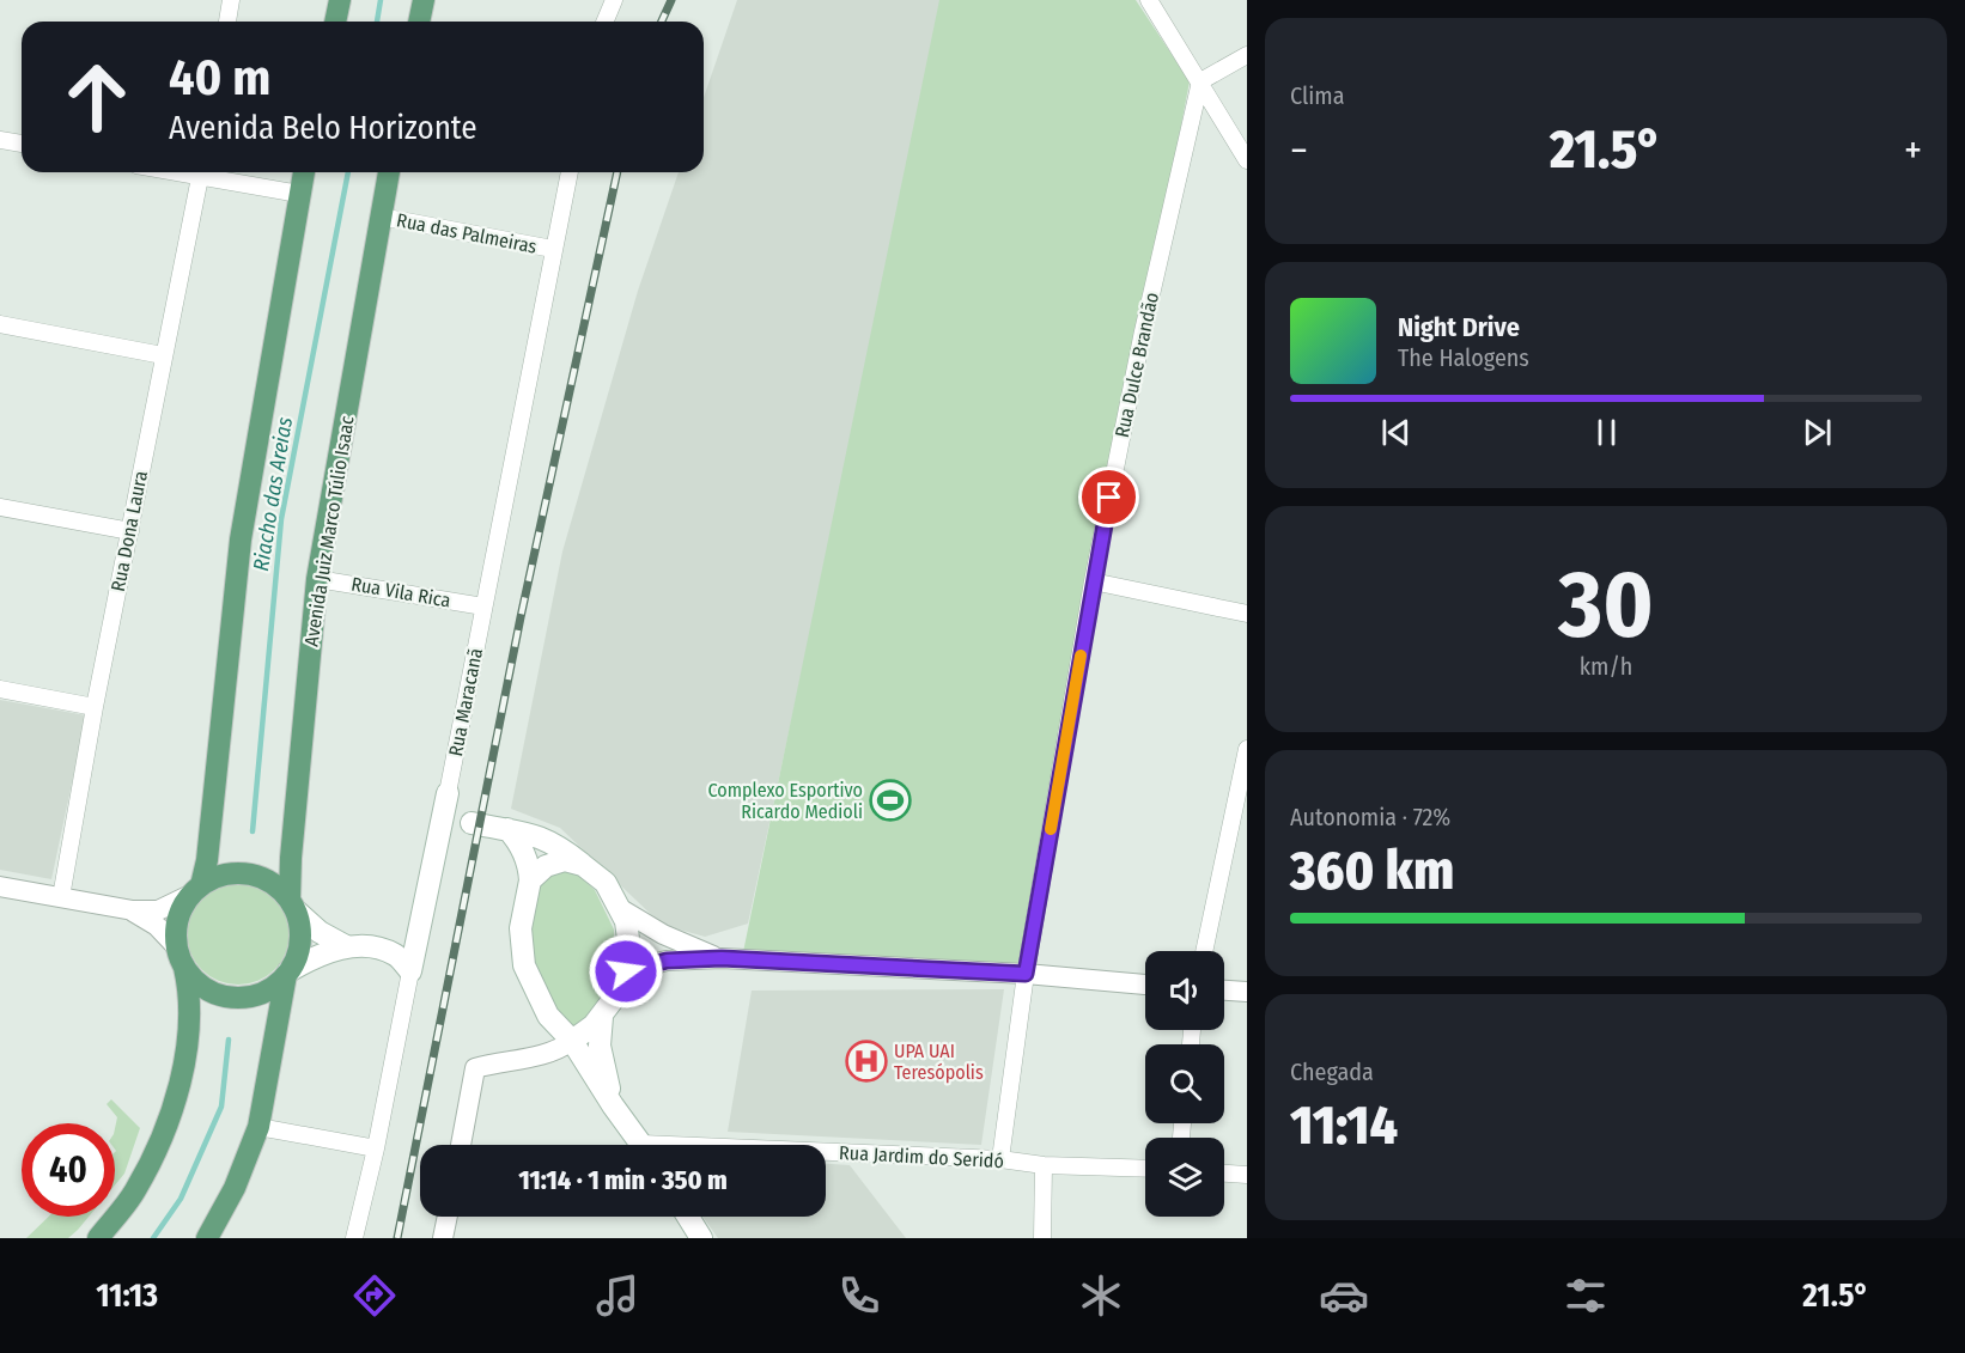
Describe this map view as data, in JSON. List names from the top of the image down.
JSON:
{
  "streets": {
    "main road": ["Avenida Juiz Marco Túlio Isaac", "Rua Maracanã"],
    "street": [
      "Rua das Palmeiras",
      "Rua Dulce Brandão",
      "Rua Dona Laura",
      "Rua Vila Rica",
      "Rua Jardim do Seridó"
    ]
  },
  "crossings": [
    ["Rua das Palmeiras", "Avenida Juiz Marco Túlio Isaac"],
    ["Rua das Palmeiras", "Rua Maracanã"],
    ["Rua Dulce Brandão", "Rua Jardim do Seridó"],
    ["Avenida Juiz Marco Túlio Isaac", "Rua Vila Rica"],
    ["Rua Vila Rica", "Rua Maracanã"]
  ],
  "water": ["Riacho das Areias"],
  "places": {
    "sports": ["Complexo Esportivo Ricardo Medioli"],
    "hospital": ["UPA UAI Teresópolis"]
  },
  "page": {
    "tile": [
      "Clima",
      ["30", "km/h"],
      ["Autonomia · 72%", "360 km"],
      ["Chegada", "11:14"]
    ],
    "turn": ["40 m", "Avenida Belo Horizonte"],
    "heat": ["−", "21.5°", "+"],
    "song": ["Night Drive", "The Halogens"],
    "limit": "40",
    "trip": "11:14 · 1 min · 350 m",
    "tabs": ["11:13", "21.5°"]
  }
}
